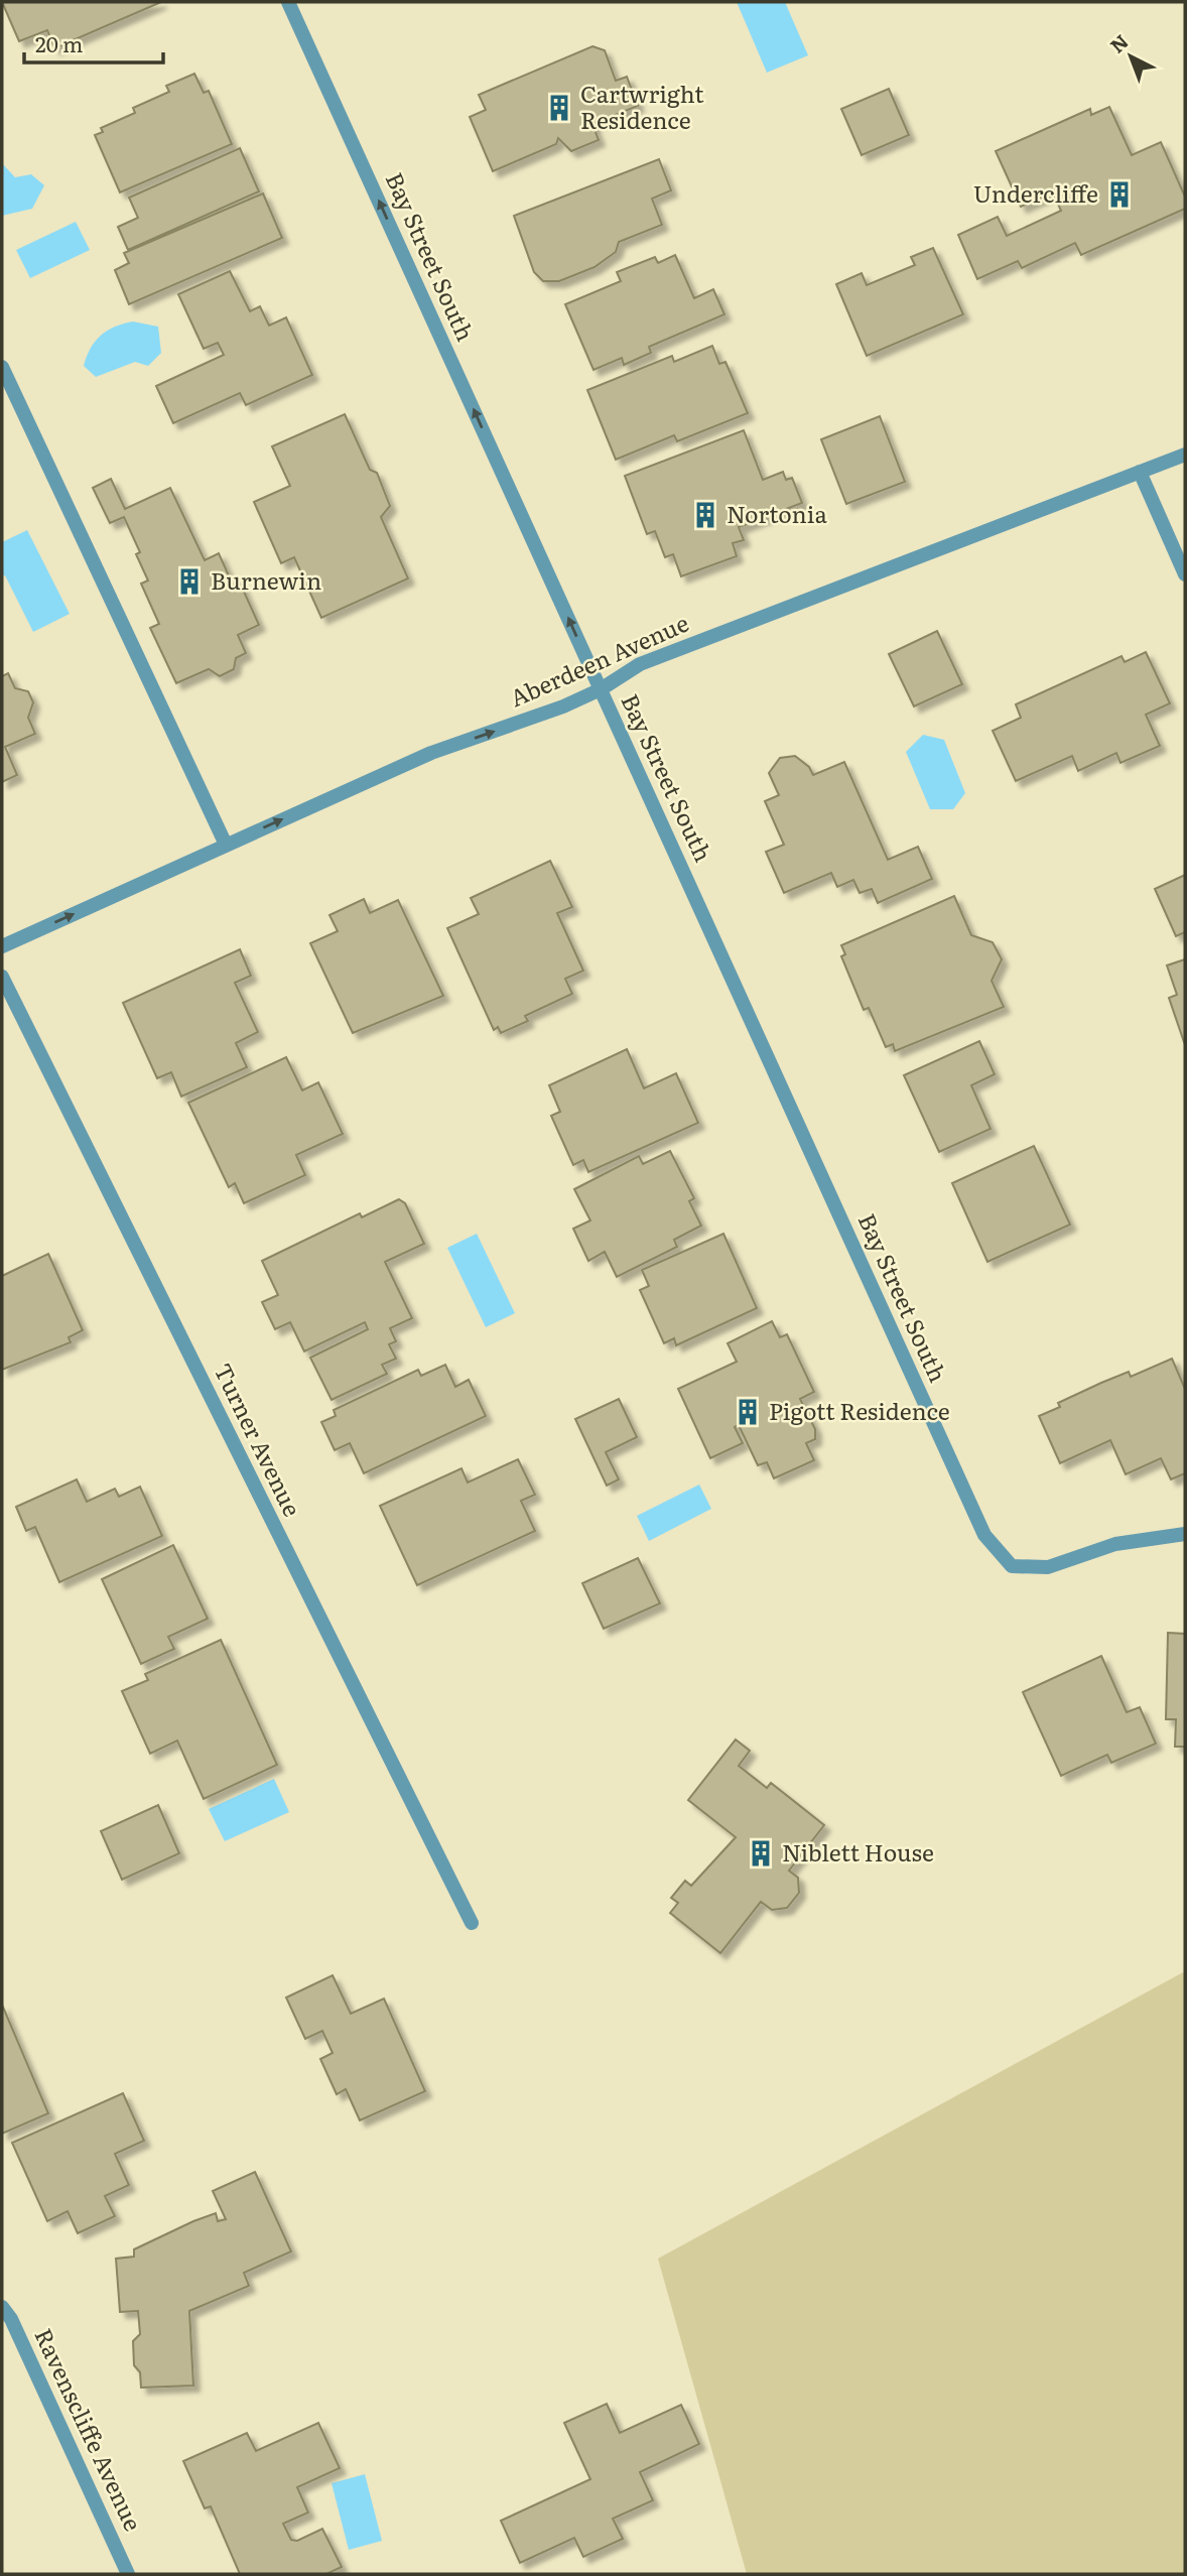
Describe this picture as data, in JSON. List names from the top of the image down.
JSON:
{
  "streets": {
    "street": [
      "Bay Street South",
      "Aberdeen Avenue",
      "Turner Avenue",
      "Ravenscliffe Avenue"
    ]
  },
  "crossings": [
    ["Bay Street South", "Aberdeen Avenue"]
  ],
  "one_way": ["Bay Street South", "Aberdeen Avenue"],
  "places": {
    "building": [
      "Cartwright Residence",
      "Undercliffe",
      "Nortonia",
      "Burnewin",
      "Pigott Residence",
      "Niblett House"
    ]
  },
  "scale_bar": "20 m",
  "north": "top left"
}
